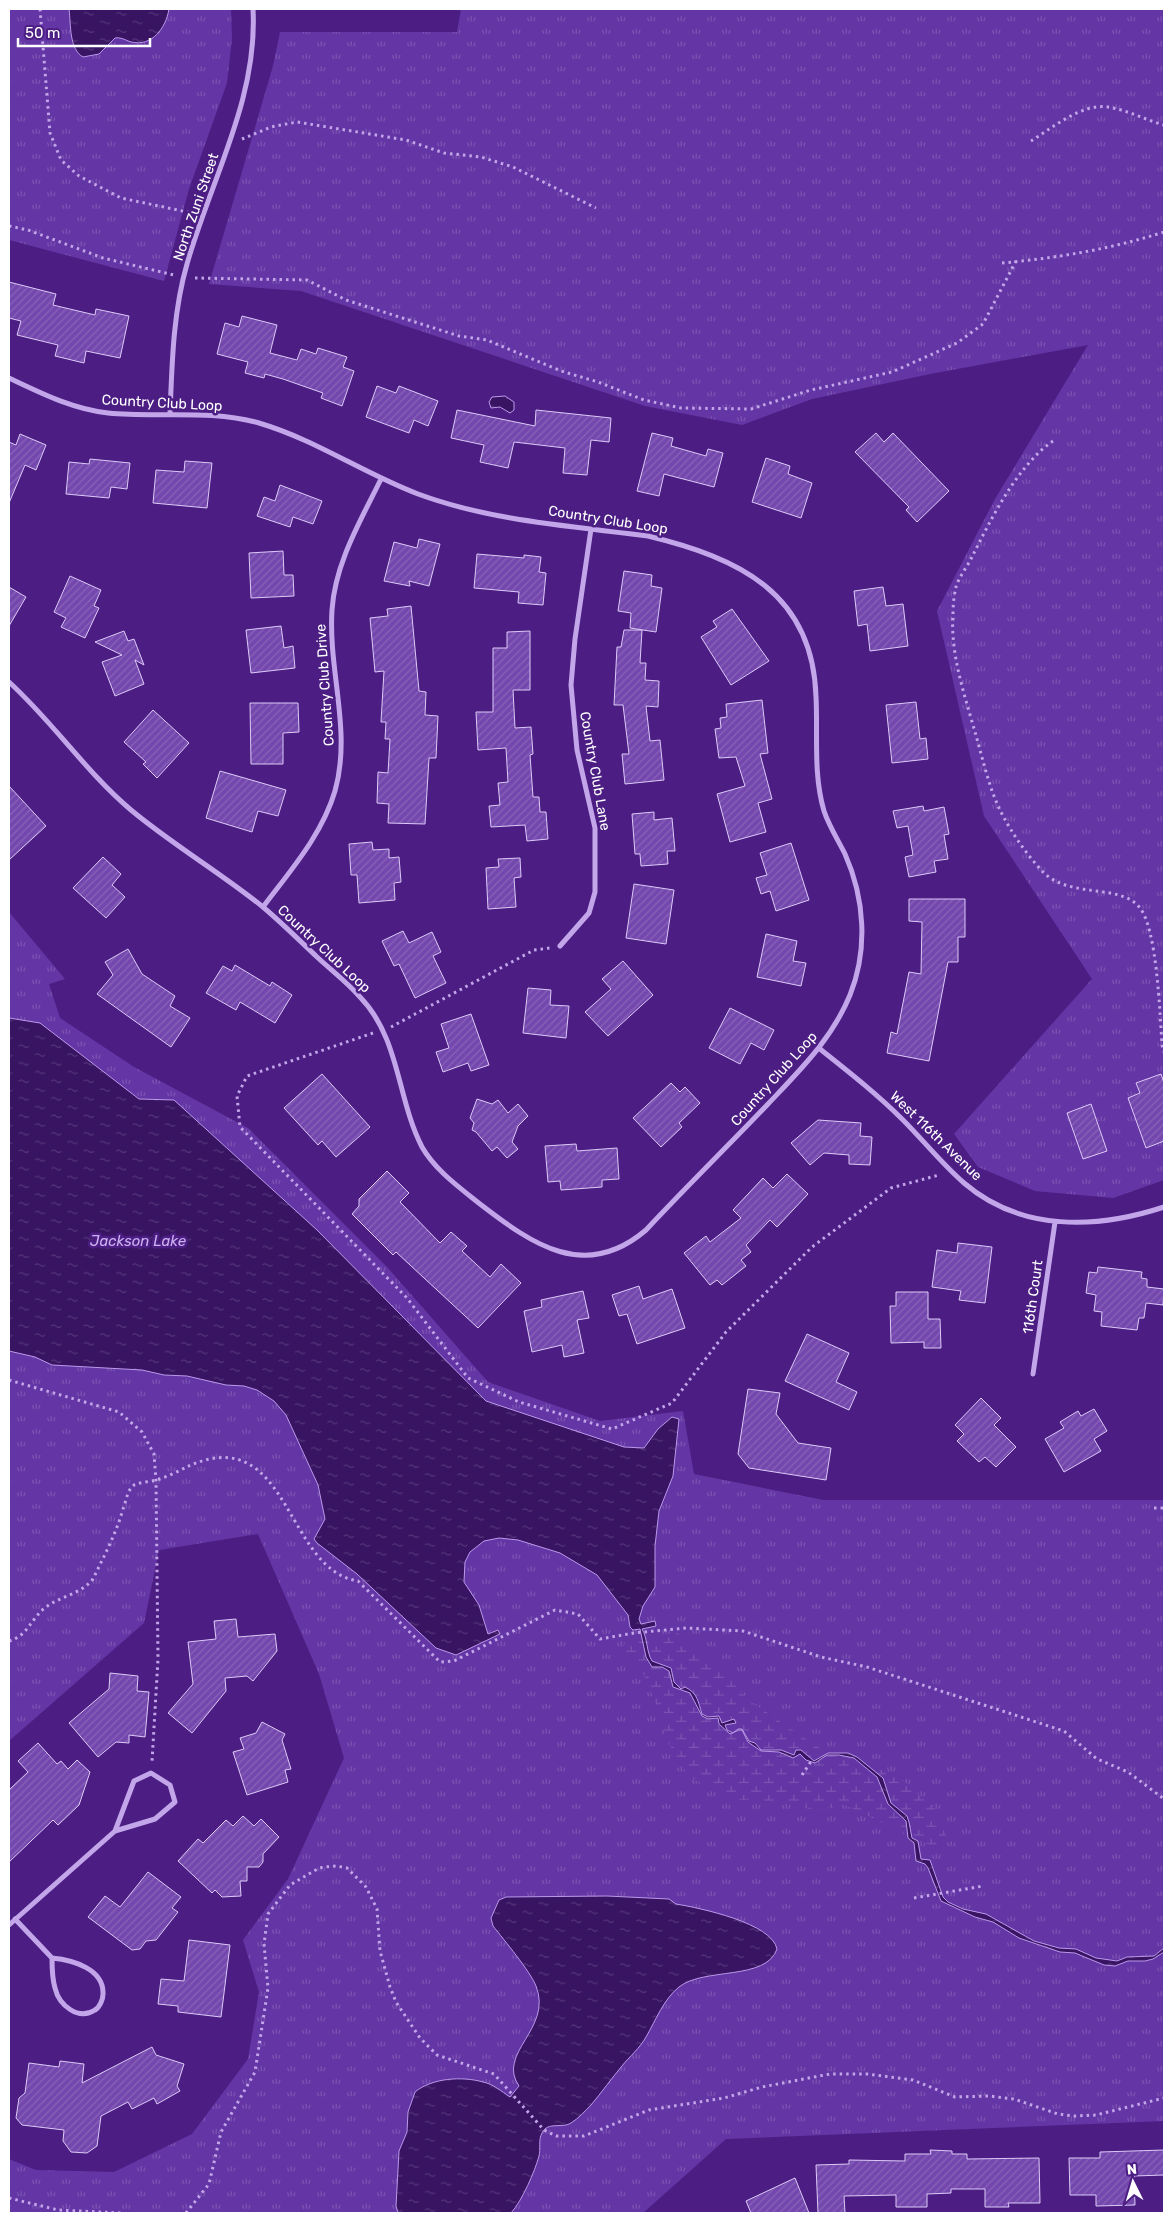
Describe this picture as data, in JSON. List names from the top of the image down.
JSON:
{
  "streets": {
    "street": [
      "North Zuni Street",
      "Country Club Loop",
      "Country Club Drive",
      "Country Club Lane",
      "West 116th Avenue",
      "116th Court"
    ]
  },
  "crossings": [
    ["North Zuni Street", "Country Club Loop"],
    ["Country Club Loop", "Country Club Drive"],
    ["Country Club Loop", "Country Club Lane"],
    ["Country Club Loop", "West 116th Avenue"],
    ["West 116th Avenue", "116th Court"]
  ],
  "water": ["Jackson Lake"],
  "scale_bar": "50 m",
  "north": "top"
}
